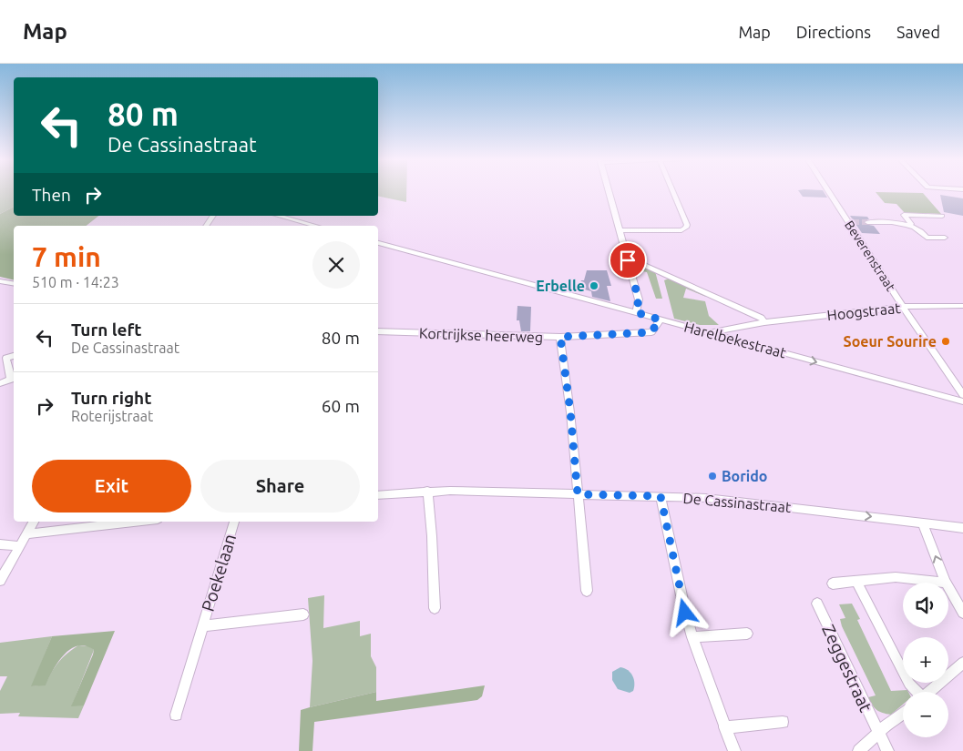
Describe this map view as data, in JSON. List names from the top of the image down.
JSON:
{
  "streets": {
    "street": [
      "Beverenstraat",
      "Hoogstraat",
      "Kortrijkse heerweg",
      "Harelbekestraat",
      "De Cassinastraat",
      "Poekelaan",
      "Zeggestraat"
    ]
  },
  "crossings": [
    ["Beverenstraat", "Hoogstraat"],
    ["Hoogstraat", "Harelbekestraat"],
    ["Kortrijkse heerweg", "Harelbekestraat"]
  ],
  "one_way": ["Harelbekestraat"],
  "places": ["Erbelle", "Soeur Sourire", "Borido"],
  "page": {
    "header": "Map",
    "nav": ["Map", "Directions", "Saved"],
    "turn": ["80 m", "De Cassinastraat"],
    "then": "Then",
    "heading": ["7 min", "510 m · 14:23"],
    "list": [
      {
        "name": "Turn left",
        "note": "De Cassinastraat",
        "value": "80 m"
      },
      {
        "name": "Turn right",
        "note": "Roterijstraat",
        "value": "60 m"
      }
    ],
    "buttons": ["Exit", "Share"],
    "map_buttons": ["+", "−"]
  }
}
